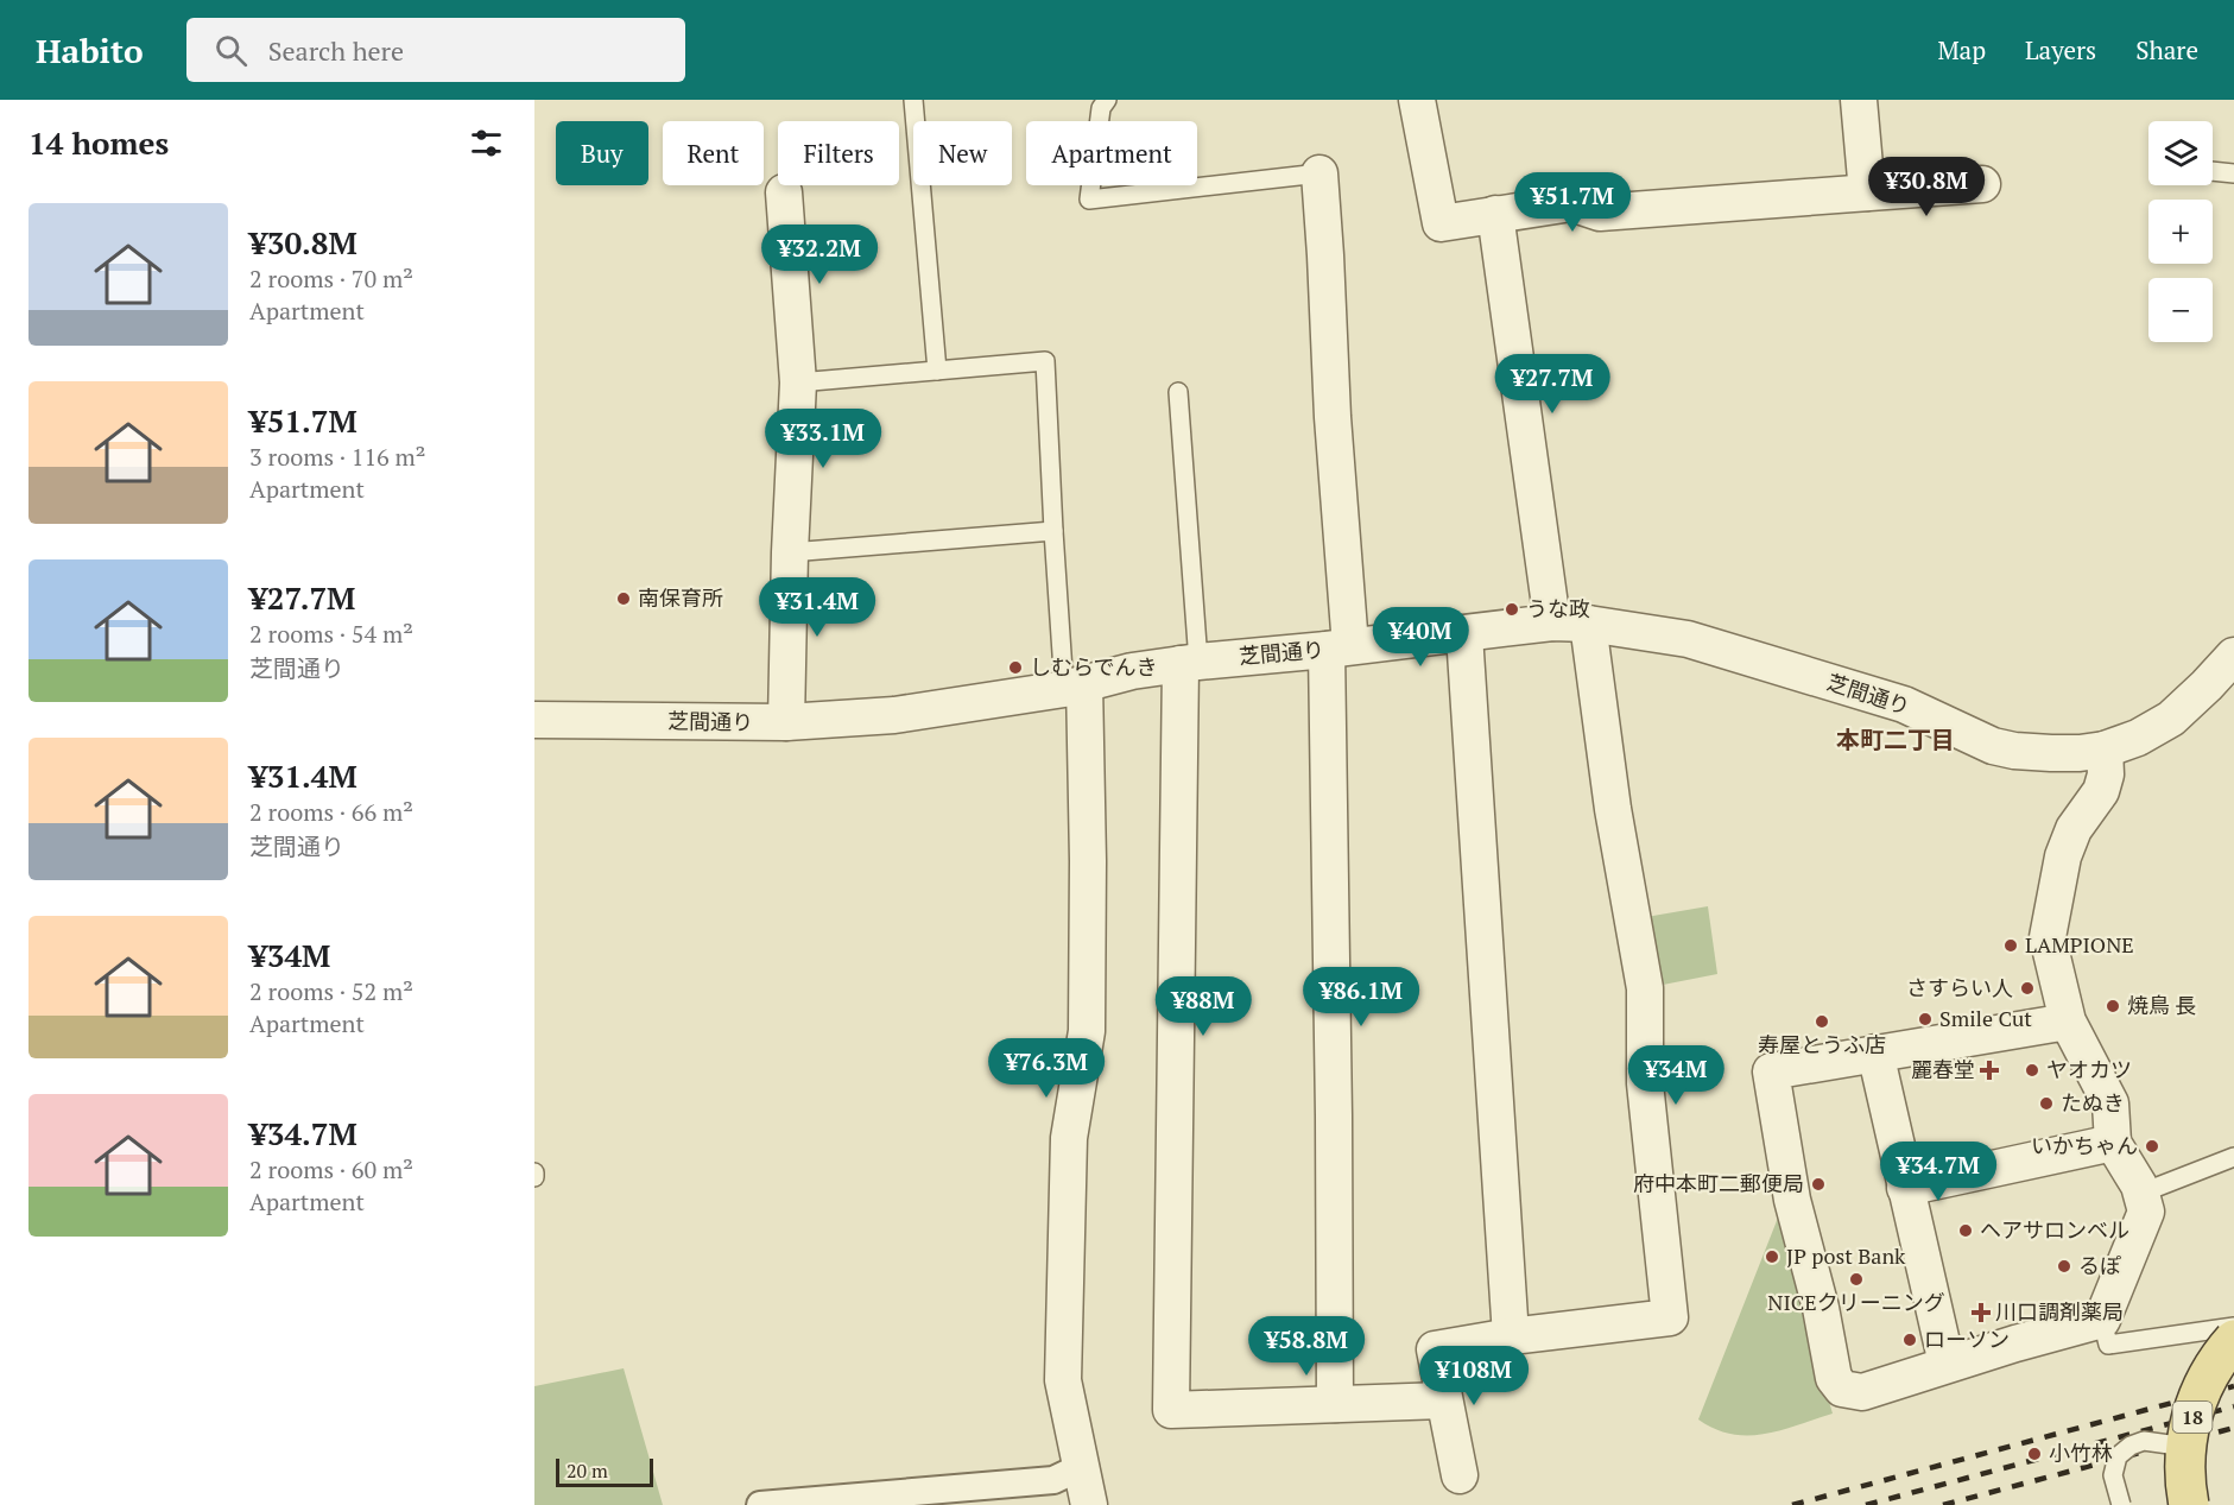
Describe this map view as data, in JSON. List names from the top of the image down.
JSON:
{
  "streets": {
    "main road": ["18"],
    "street": ["芝間通り"]
  },
  "districts": ["本町二丁目"],
  "places": {
    "other": [
      "南保育所",
      "うな政",
      "しむらでんき",
      "LAMPIONE",
      "さすらい人",
      "焼鳥 長",
      "Smile Cut",
      "寿屋とうふ店",
      "ヤオカツ",
      "たぬき",
      "いかちゃん",
      "府中本町二郵便局",
      "ヘアサロンベル",
      "JP post Bank",
      "るぽ",
      "NICEクリーニング",
      "ローソン",
      "小竹林"
    ],
    "health": ["麗春堂", "川口調剤薬局"]
  },
  "scale_bar": "20 m",
  "page": {
    "header": "Habito",
    "search": "Search here",
    "nav": ["Map", "Layers", "Share"],
    "heading": "14 homes",
    "map_buttons": ["+", "−"],
    "chip": [
      "Buy",
      "Rent",
      "Filters",
      "New",
      "Apartment"
    ],
    "price": [
      "¥30.8M",
      "¥51.7M",
      "¥32.2M",
      "¥27.7M",
      "¥33.1M",
      "¥31.4M",
      "¥40M",
      "¥86.1M",
      "¥88M",
      "¥76.3M",
      "¥34M",
      "¥34.7M",
      "¥58.8M",
      "¥108M"
    ],
    "list": [
      {
        "name": "¥30.8M",
        "note": "2 rooms · 70 m² · Apartment"
      },
      {
        "name": "¥51.7M",
        "note": "3 rooms · 116 m² · Apartment"
      },
      {
        "name": "¥27.7M",
        "note": "2 rooms · 54 m² · 芝間通り"
      },
      {
        "name": "¥31.4M",
        "note": "2 rooms · 66 m² · 芝間通り"
      },
      {
        "name": "¥34M",
        "note": "2 rooms · 52 m² · Apartment"
      },
      {
        "name": "¥34.7M",
        "note": "2 rooms · 60 m² · Apartment"
      }
    ],
    "scale": "20 m"
  }
}
